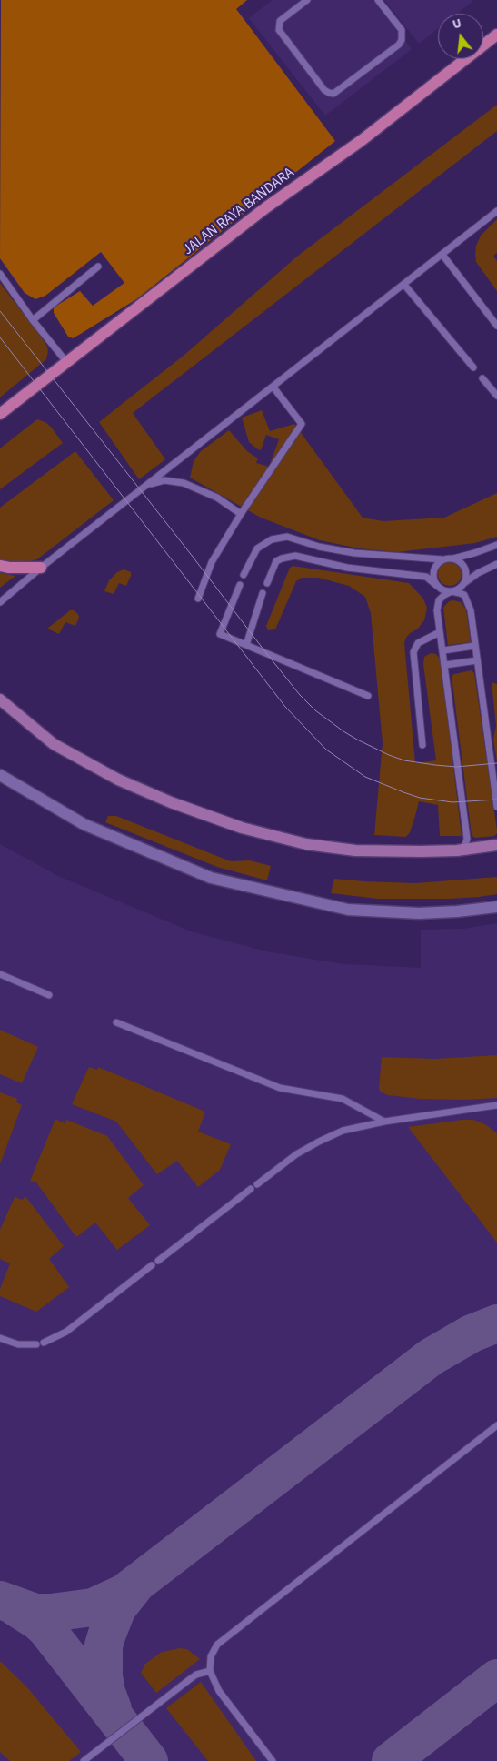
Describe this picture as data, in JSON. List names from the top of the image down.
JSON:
{
  "streets": {
    "main road": ["JALAN RAYA BANDARA"]
  },
  "north": "top"
}
